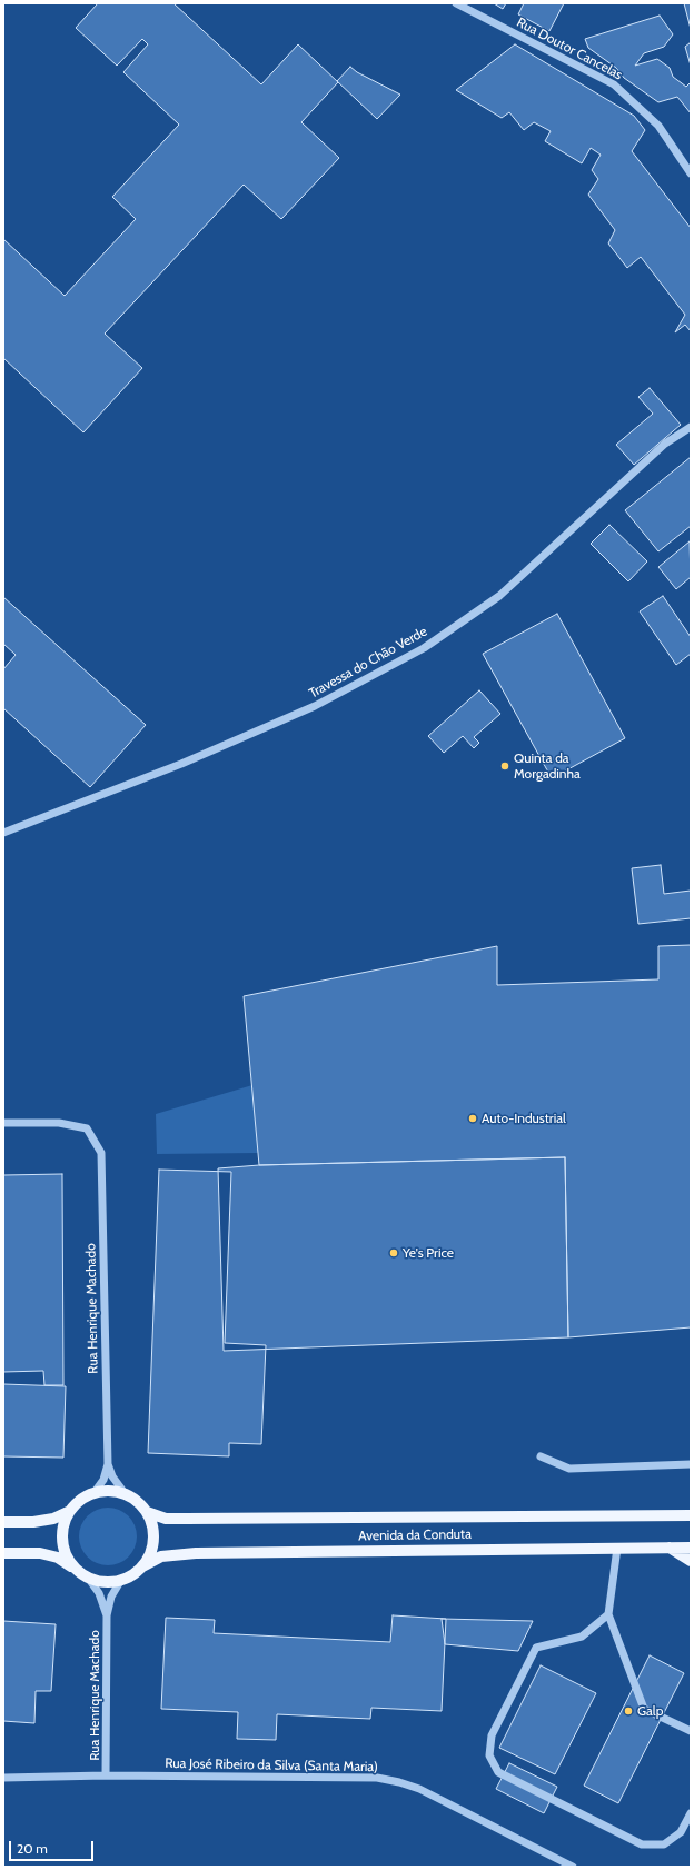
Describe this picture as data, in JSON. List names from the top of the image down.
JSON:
{
  "streets": {
    "main road": ["Avenida da Conduta"],
    "street": [
      "Rua Doutor Cancelas",
      "Travessa do Chão Verde",
      "Rua Henrique Machado",
      "Rua José Ribeiro da Silva (Santa Maria)"
    ]
  },
  "crossings": [
    ["Rua Henrique Machado", "Avenida da Conduta"],
    ["Rua Henrique Machado", "Rua José Ribeiro da Silva (Santa Maria)"]
  ],
  "places": [
    "Quinta da Morgadinha",
    "Auto-Industrial",
    "Ye's Price",
    "Galp"
  ],
  "scale_bar": "20 m"
}
